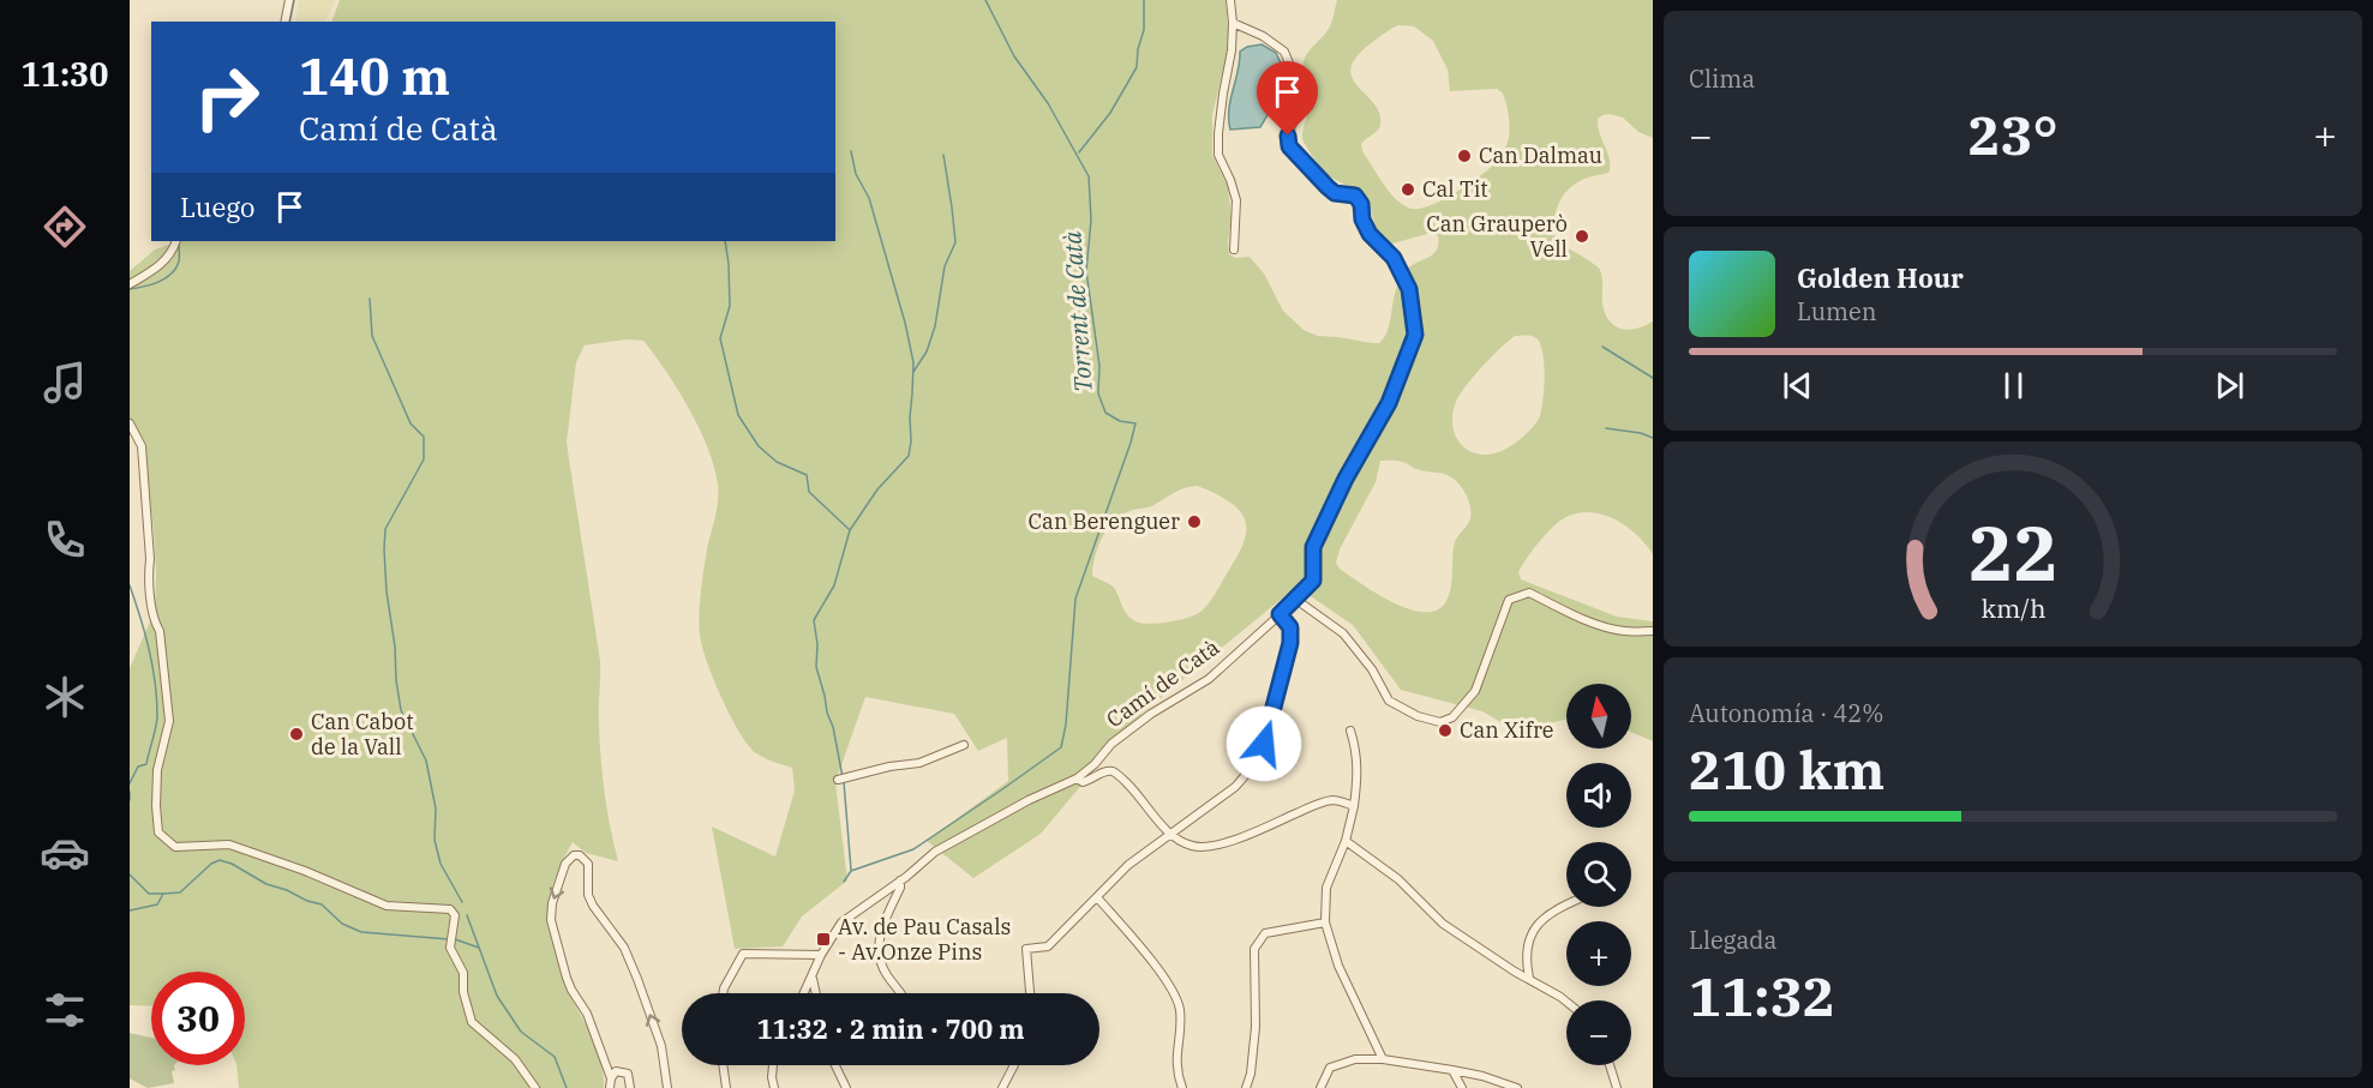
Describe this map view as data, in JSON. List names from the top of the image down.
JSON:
{
  "streets": {
    "street": ["Camí de Catà"]
  },
  "water": ["Torrent de Catà"],
  "places": {
    "other": [
      "Can Dalmau",
      "Cal Tit",
      "Can Grauperò Vell",
      "Can Berenguer",
      "Can Xifre",
      "Can Cabot de la Vall"
    ],
    "transit": ["Av. de Pau Casals - Av.Onze Pins"]
  },
  "north": "top",
  "page": {
    "tabs": "11:30",
    "tile": [
      "Clima",
      ["Autonomía · 42%", "210 km"],
      ["Llegada", "11:32"]
    ],
    "turn": ["140 m", "Camí de Catà"],
    "heat": ["−", "23°", "+"],
    "then": "Luego",
    "song": ["Golden Hour", "Lumen"],
    "map_buttons": ["+", "−"],
    "limit": "30",
    "trip": "11:32 · 2 min · 700 m",
    "gauge": ["22", "km/h"]
  }
}
